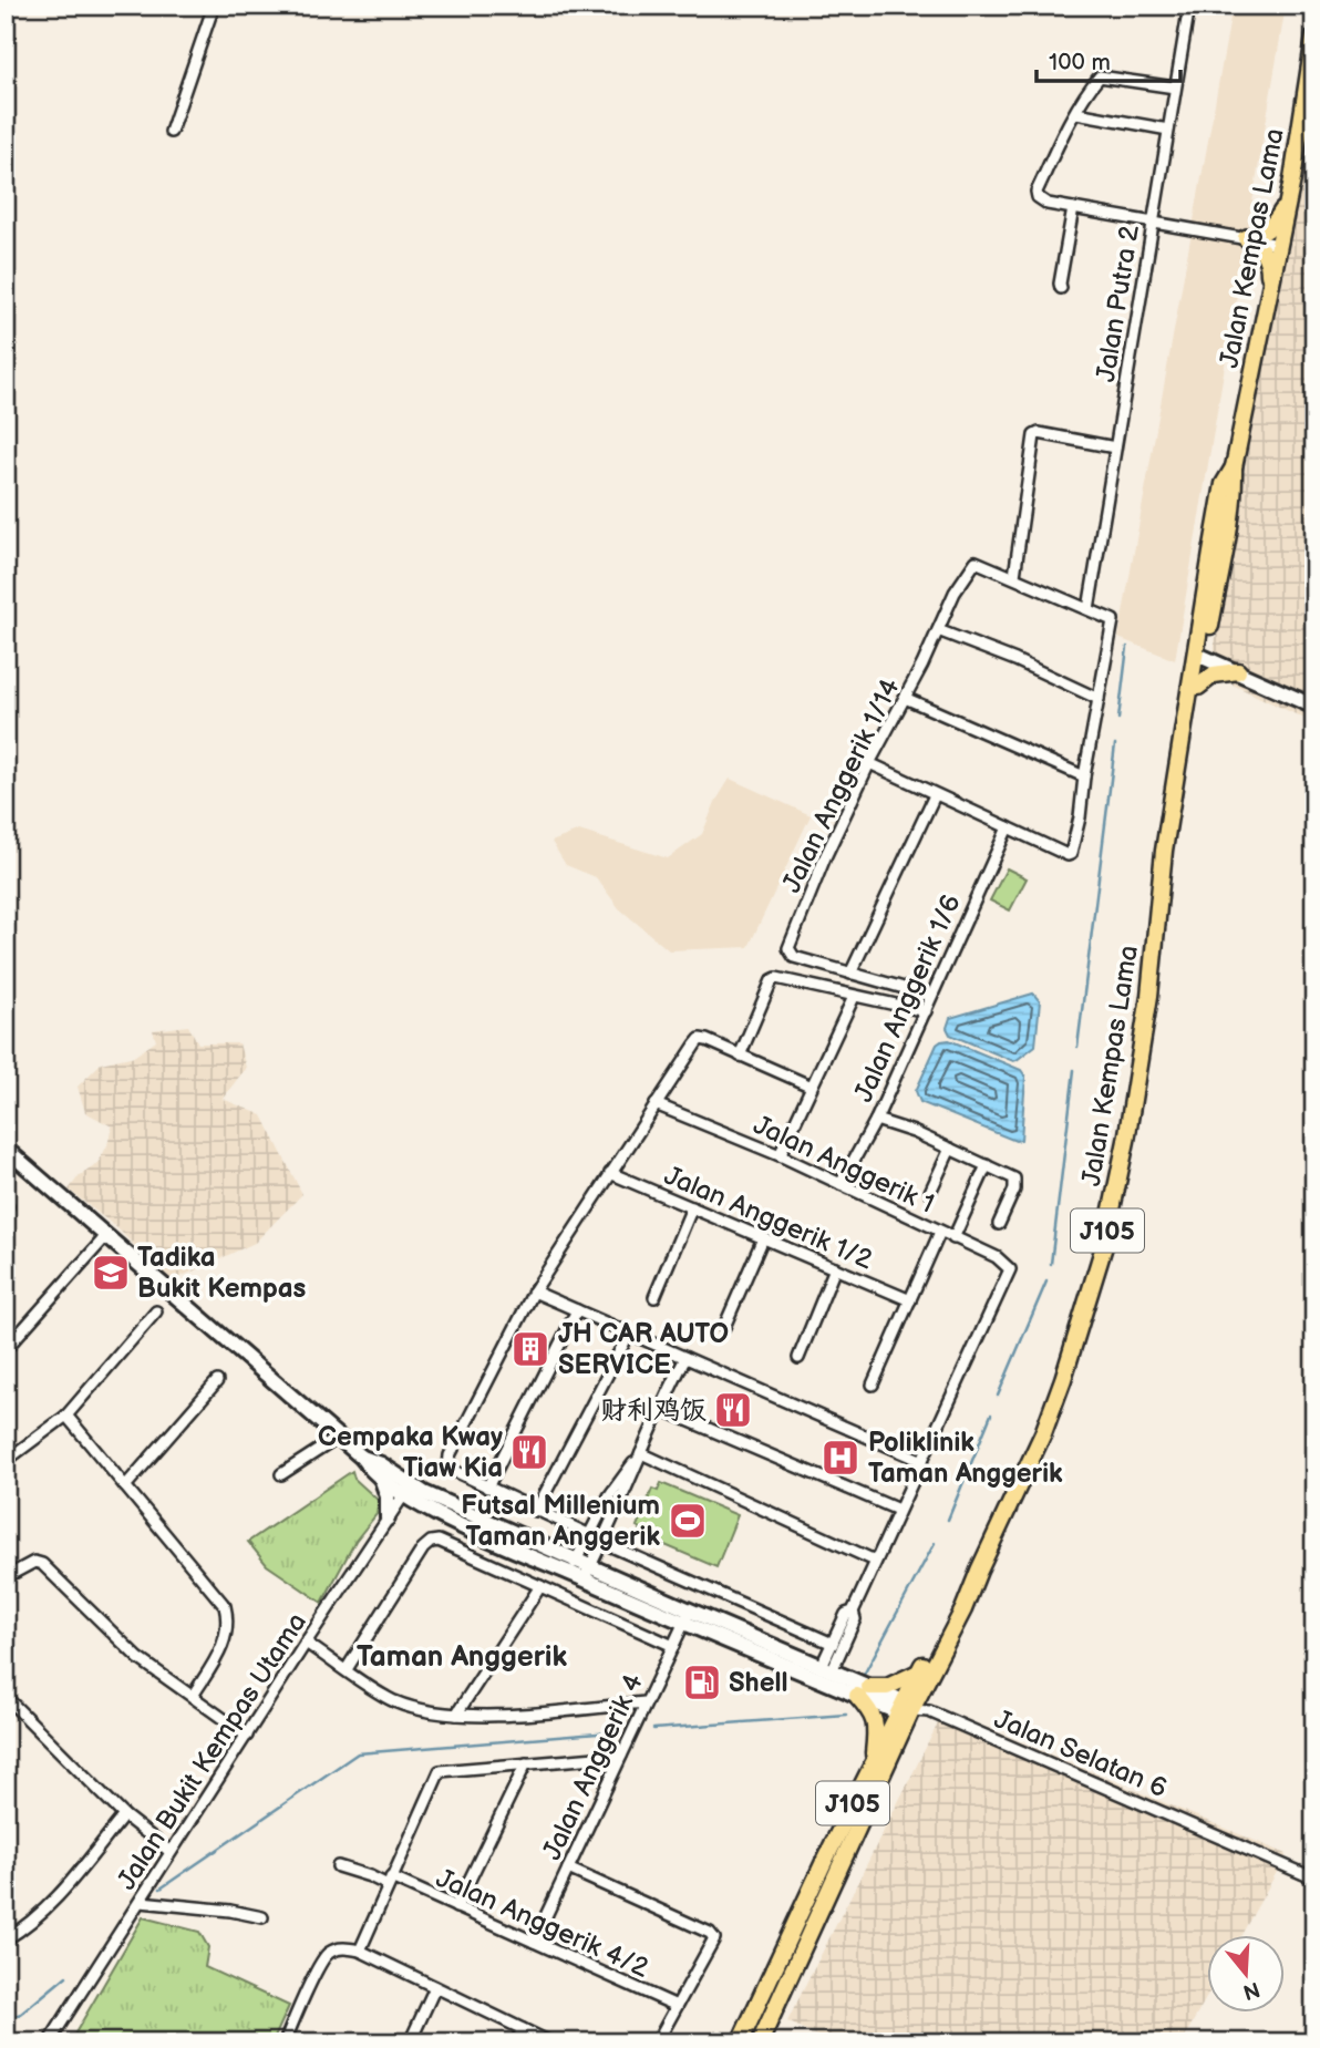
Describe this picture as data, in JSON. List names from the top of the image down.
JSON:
{
  "streets": {
    "main road": ["Jalan Kempas Lama", "J105"],
    "street": [
      "Jalan Putra 2",
      "Jalan Anggerik 1/14",
      "Jalan Anggerik 1/6",
      "Jalan Anggerik 1",
      "Jalan Anggerik 1/2",
      "Jalan Bukit Kempas Utama",
      "Jalan Selatan 6",
      "Jalan Anggerik 4",
      "Jalan Anggerik 4/2"
    ]
  },
  "crossings": [
    ["Jalan Kempas Lama", "Jalan Selatan 6"],
    ["Jalan Anggerik 1/6", "Jalan Anggerik 1"],
    ["Jalan Anggerik 4", "Jalan Anggerik 4/2"]
  ],
  "districts": ["Taman Anggerik"],
  "places": {
    "school or university": ["Tadika Bukit Kempas"],
    "building": ["JH CAR AUTO SERVICE"],
    "restaurant": ["财利鸡饭", "Cempaka Kway Tiaw Kia"],
    "hospital": ["Poliklinik Taman Anggerik"],
    "sports": ["Futsal Millenium Taman Anggerik"],
    "fuel station": ["Shell"]
  },
  "scale_bar": "100 m",
  "north": "bottom"
}
